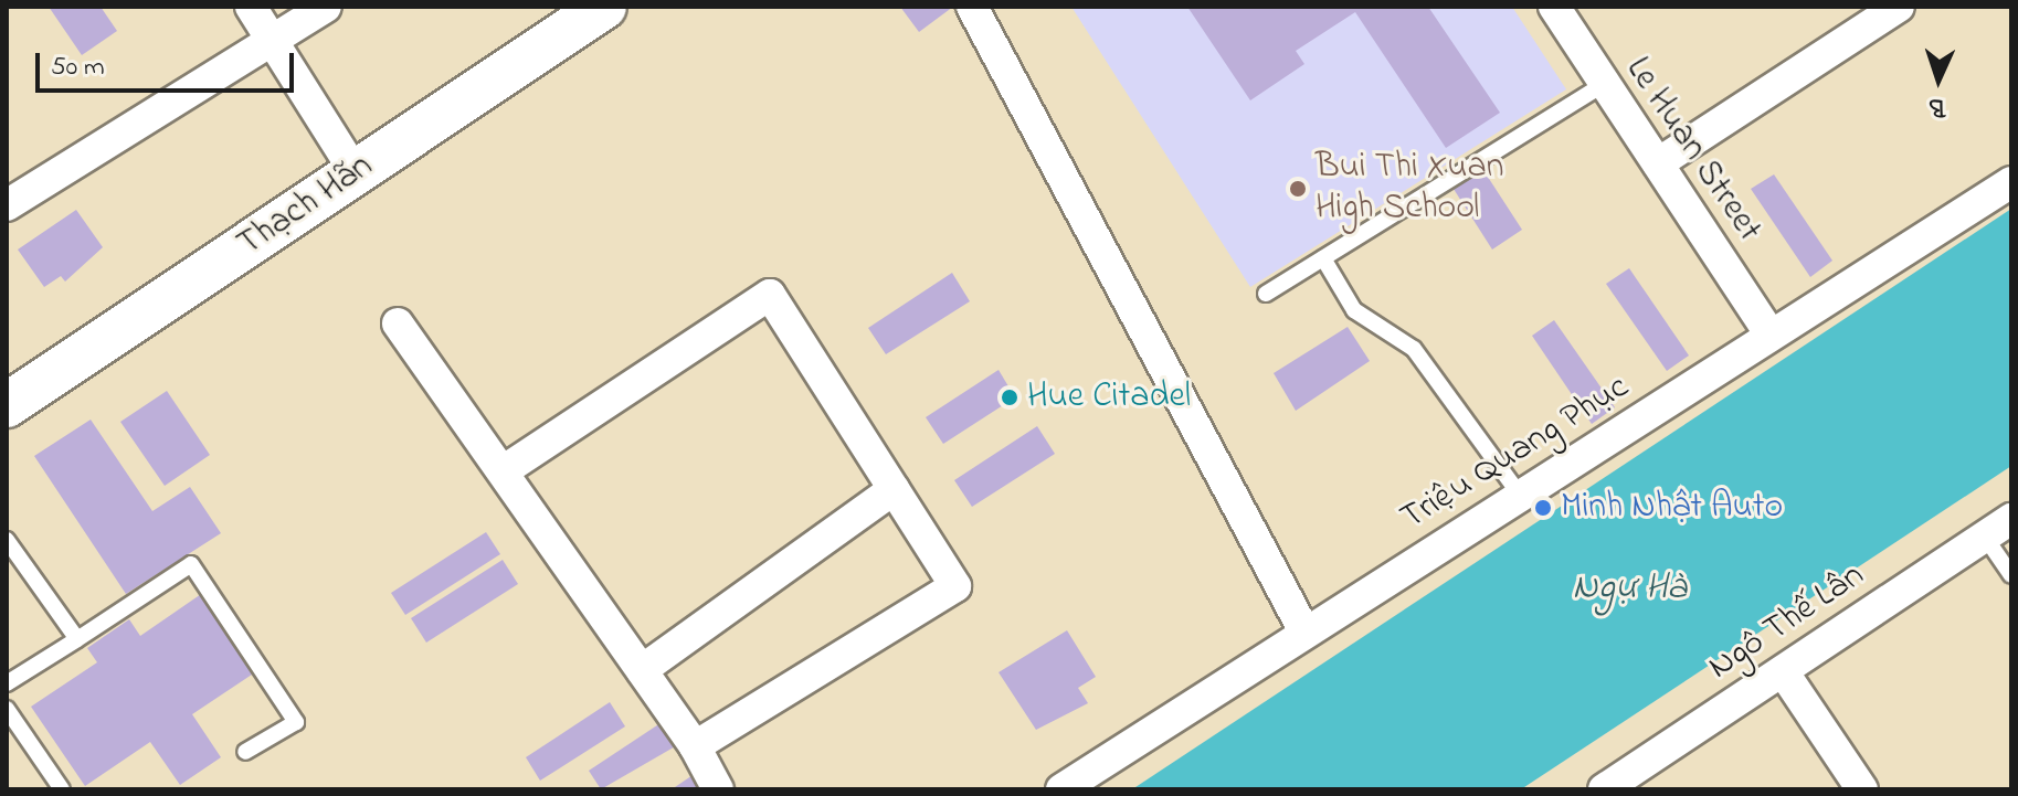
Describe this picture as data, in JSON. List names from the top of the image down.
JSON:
{
  "streets": {
    "street": [
      "Le Huan Street",
      "Thạch Hãn",
      "Triệu Quang Phục",
      "Ngô Thế Lân"
    ]
  },
  "crossings": [
    ["Le Huan Street", "Triệu Quang Phục"]
  ],
  "water": ["Ngự Hà"],
  "places": ["Bui Thi Xuan High School", "Hue Citadel", "Minh Nhật Auto"],
  "scale_bar": "50 m",
  "north": "bottom"
}
